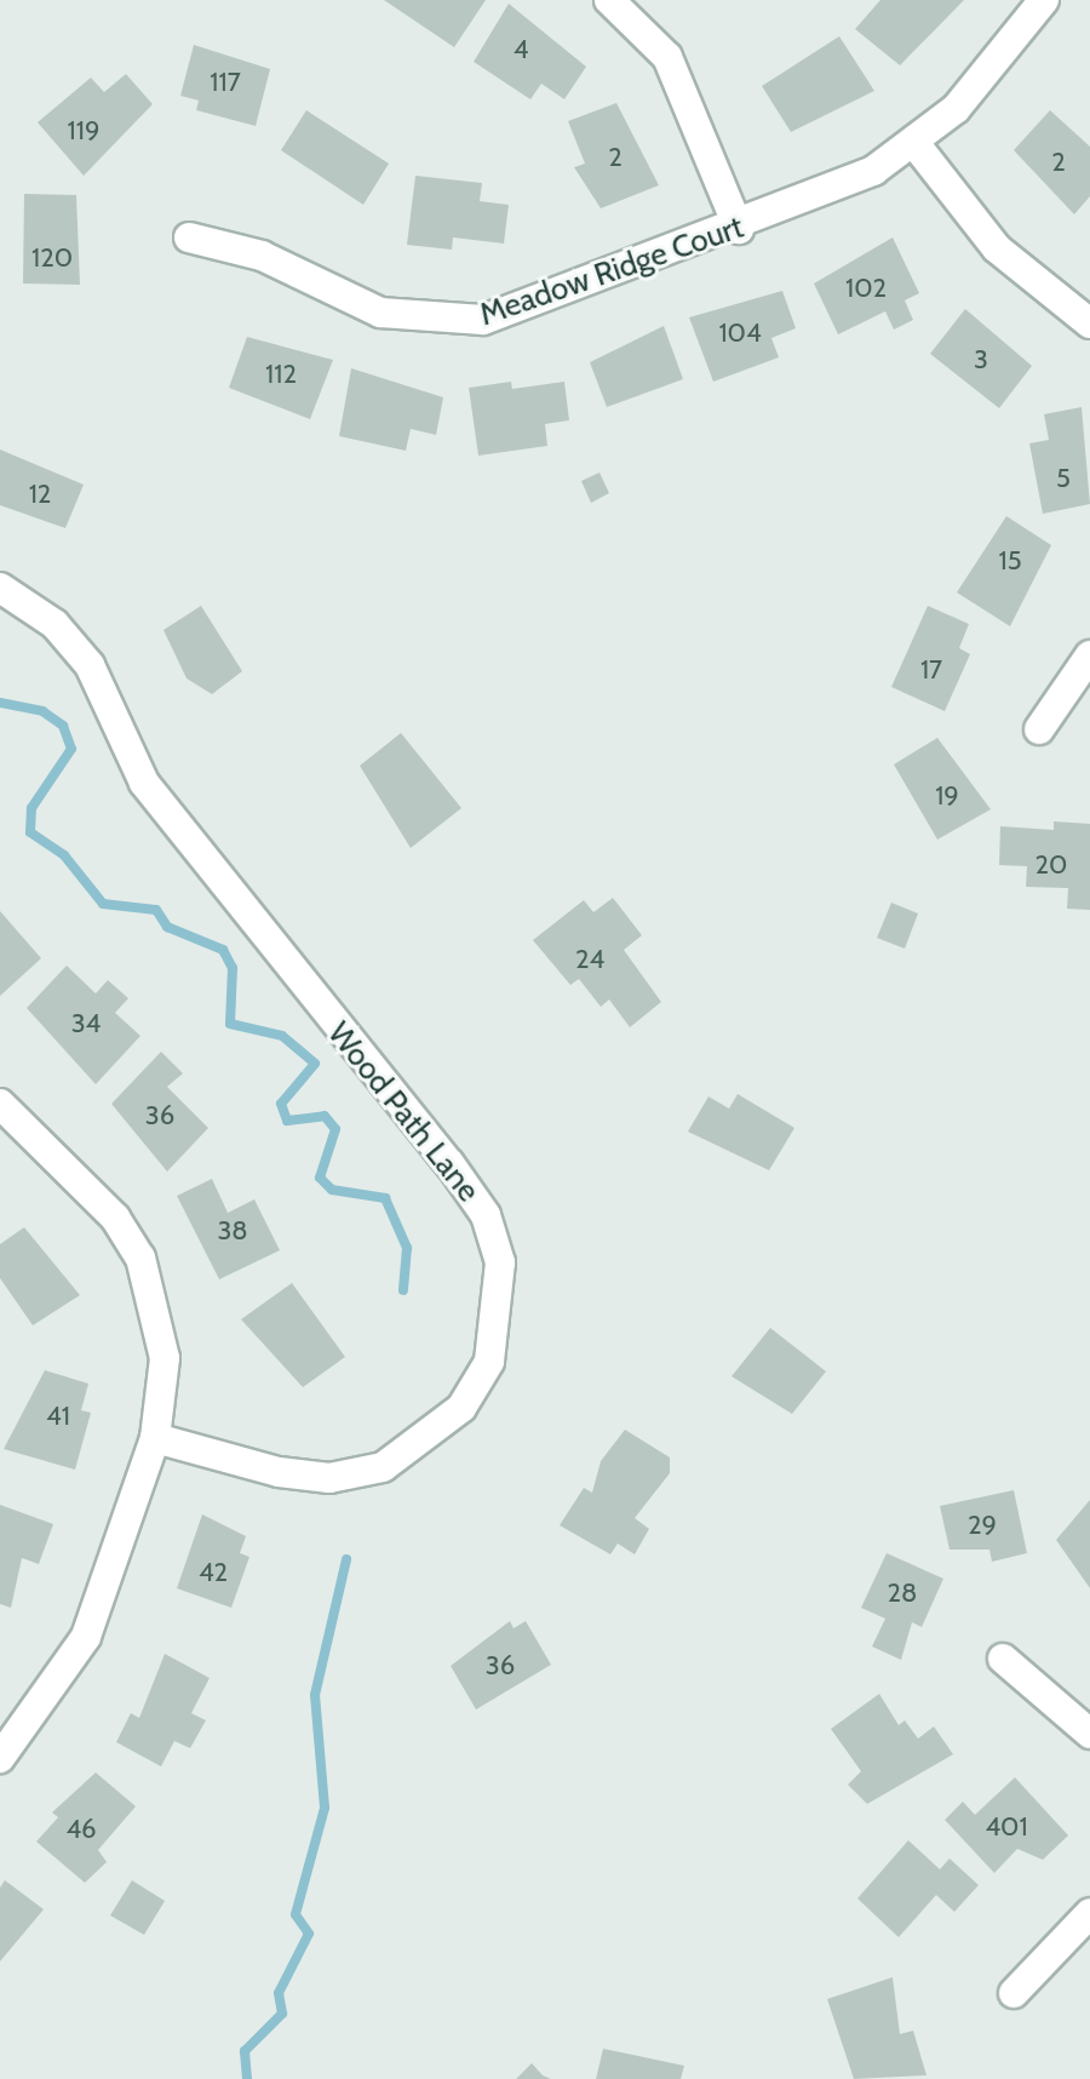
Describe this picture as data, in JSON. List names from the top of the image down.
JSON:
{
  "streets": {
    "street": ["Meadow Ridge Court", "Wood Path Lane"]
  },
  "house_numbers": [
    "4",
    "117",
    "119",
    "2",
    "2",
    "120",
    "102",
    "104",
    "3",
    "112",
    "5",
    "12",
    "15",
    "17",
    "19",
    "20",
    "24",
    "34",
    "36",
    "38",
    "41",
    "29",
    "42",
    "28",
    "36",
    "401",
    "46"
  ]
}
